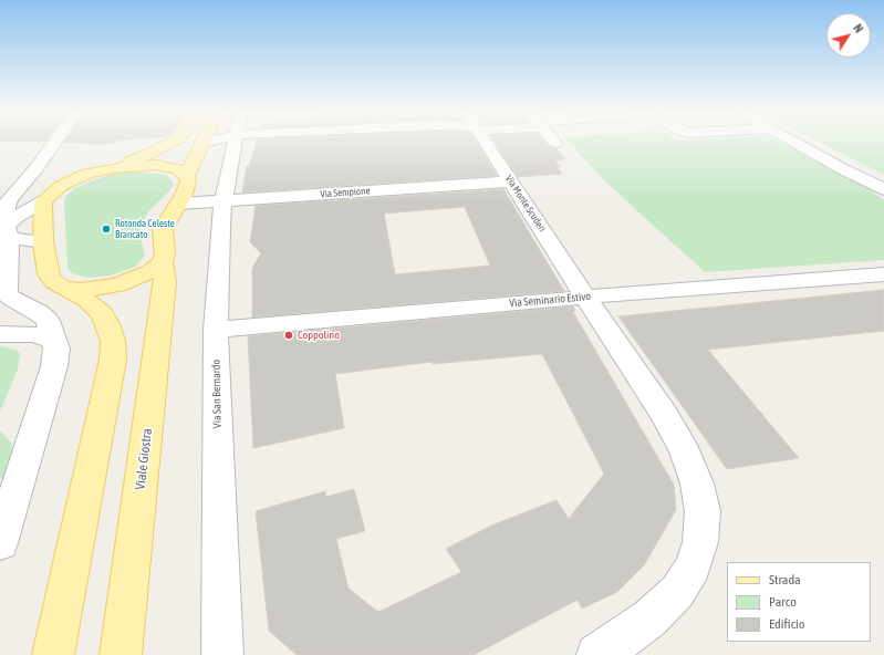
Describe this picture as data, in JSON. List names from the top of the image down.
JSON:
{
  "streets": {
    "main road": ["Viale Giostra"],
    "street": [
      "Via Sempione",
      "Via Monte Scuderi",
      "Via Seminario Estivo",
      "Via San Bernardo"
    ]
  },
  "crossings": [
    ["Via Sempione", "Via Monte Scuderi"],
    ["Via Sempione", "Via San Bernardo"],
    ["Via Sempione", "Viale Giostra"],
    ["Via Monte Scuderi", "Via Seminario Estivo"],
    ["Via Seminario Estivo", "Via San Bernardo"]
  ],
  "places": ["Rotonda Celeste Brancato", "Coppolino"],
  "legend": ["Strada", "Parco", "Edificio"],
  "north": "top right"
}
